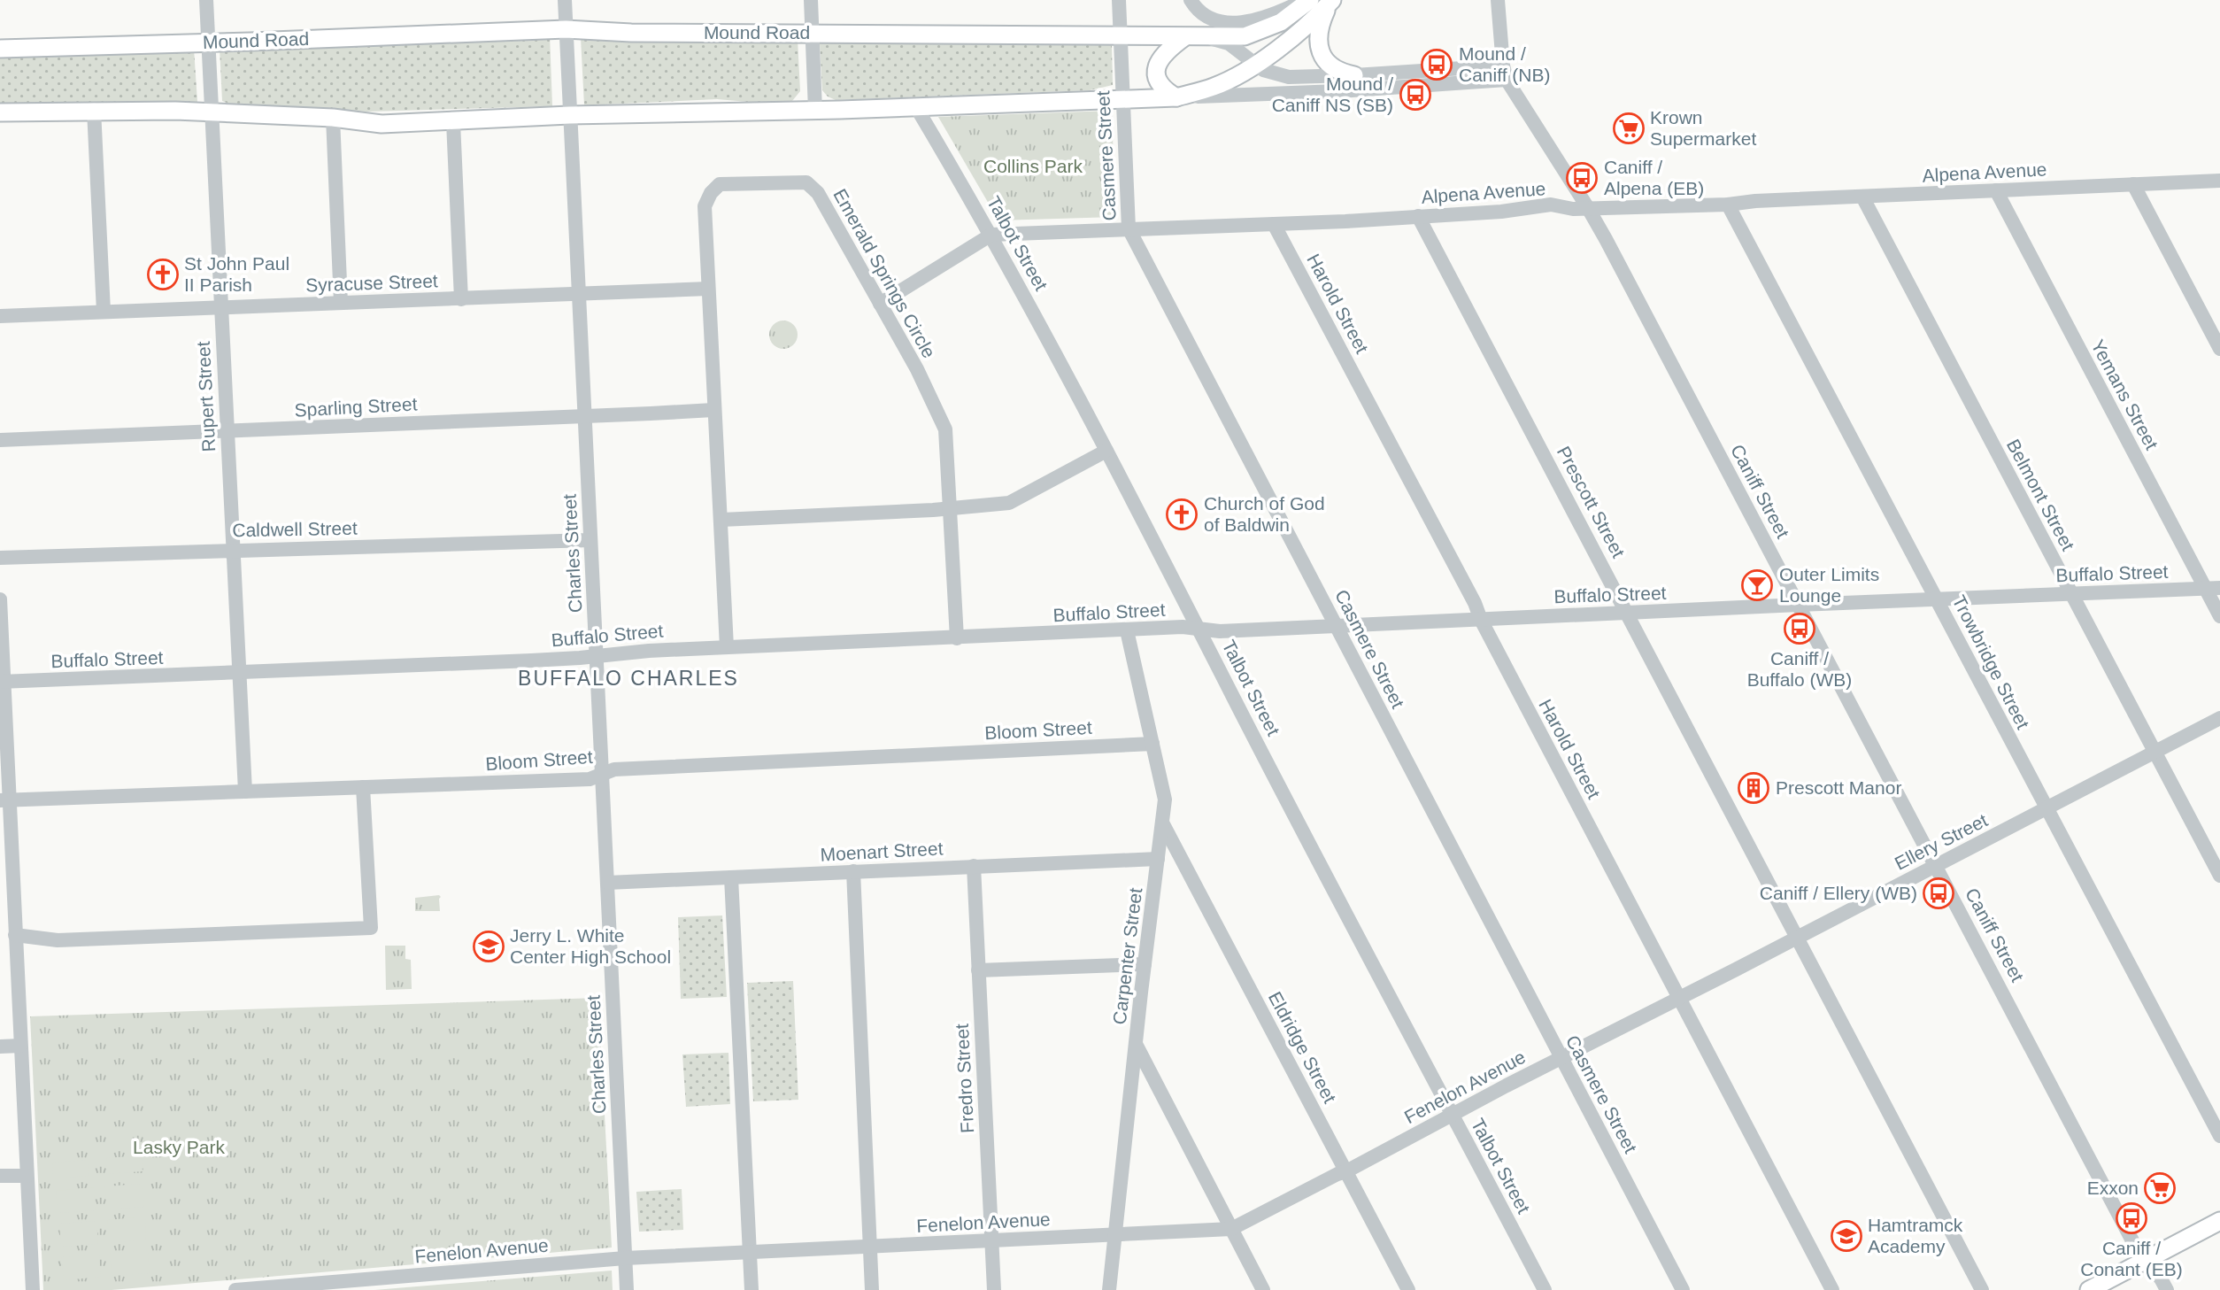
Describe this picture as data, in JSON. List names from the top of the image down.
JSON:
{
  "streets": {
    "main road": ["Mound Road"],
    "street": [
      "Casmere Street",
      "Alpena Avenue",
      "Talbot Street",
      "Emerald Springs Circle",
      "Syracuse Street",
      "Harold Street",
      "Yemans Street",
      "Rupert Street",
      "Sparling Street",
      "Caniff Street",
      "Belmont Street",
      "Prescott Street",
      "Caldwell Street",
      "Charles Street",
      "Buffalo Street",
      "Trowbridge Street",
      "Bloom Street",
      "Ellery Street",
      "Moenart Street",
      "Carpenter Street",
      "Eldridge Street",
      "Fredro Street",
      "Fenelon Avenue"
    ]
  },
  "crossings": [
    ["Mound Road", "Casmere Street"],
    ["Mound Road", "Rupert Street"],
    ["Mound Road", "Caniff Street"],
    ["Mound Road", "Charles Street"],
    ["Casmere Street", "Alpena Avenue"],
    ["Casmere Street", "Buffalo Street"],
    ["Casmere Street", "Fenelon Avenue"],
    ["Alpena Avenue", "Talbot Street"],
    ["Alpena Avenue", "Emerald Springs Circle"],
    ["Alpena Avenue", "Harold Street"],
    ["Alpena Avenue", "Yemans Street"],
    ["Alpena Avenue", "Caniff Street"],
    ["Alpena Avenue", "Belmont Street"],
    ["Alpena Avenue", "Prescott Street"],
    ["Alpena Avenue", "Trowbridge Street"],
    ["Talbot Street", "Buffalo Street"],
    ["Talbot Street", "Fenelon Avenue"],
    ["Emerald Springs Circle", "Syracuse Street"],
    ["Emerald Springs Circle", "Sparling Street"],
    ["Emerald Springs Circle", "Buffalo Street"],
    ["Syracuse Street", "Rupert Street"],
    ["Syracuse Street", "Charles Street"],
    ["Harold Street", "Buffalo Street"],
    ["Harold Street", "Ellery Street"],
    ["Harold Street", "Fenelon Avenue"],
    ["Yemans Street", "Buffalo Street"],
    ["Rupert Street", "Sparling Street"],
    ["Rupert Street", "Caldwell Street"],
    ["Rupert Street", "Buffalo Street"],
    ["Rupert Street", "Bloom Street"],
    ["Sparling Street", "Charles Street"],
    ["Caniff Street", "Buffalo Street"],
    ["Caniff Street", "Ellery Street"],
    ["Belmont Street", "Buffalo Street"],
    ["Belmont Street", "Ellery Street"],
    ["Prescott Street", "Buffalo Street"],
    ["Prescott Street", "Ellery Street"],
    ["Caldwell Street", "Charles Street"],
    ["Charles Street", "Buffalo Street"],
    ["Charles Street", "Bloom Street"],
    ["Charles Street", "Moenart Street"],
    ["Charles Street", "Fenelon Avenue"],
    ["Buffalo Street", "Trowbridge Street"],
    ["Buffalo Street", "Carpenter Street"],
    ["Trowbridge Street", "Ellery Street"],
    ["Bloom Street", "Carpenter Street"],
    ["Ellery Street", "Fenelon Avenue"],
    ["Moenart Street", "Carpenter Street"],
    ["Moenart Street", "Fredro Street"],
    ["Carpenter Street", "Eldridge Street"],
    ["Carpenter Street", "Fenelon Avenue"],
    ["Eldridge Street", "Fenelon Avenue"],
    ["Fredro Street", "Fenelon Avenue"]
  ],
  "districts": ["BUFFALO CHARLES"],
  "parks": ["Collins Park", "Lasky Park"],
  "places": {
    "bus stop": [
      "Mound / Caniff (NB)",
      "Mound / Caniff NS (SB)",
      "Caniff / Alpena (EB)",
      "Caniff / Buffalo (WB)",
      "Caniff / Ellery (WB)",
      "Caniff / Conant (EB)"
    ],
    "supermarket": ["Krown Supermarket", "Exxon"],
    "church": ["St John Paul II Parish", "Church of God of Baldwin"],
    "bar": ["Outer Limits Lounge"],
    "building": ["Prescott Manor"],
    "school or university": ["Jerry L. White Center High School", "Hamtramck Academy"]
  }
}
